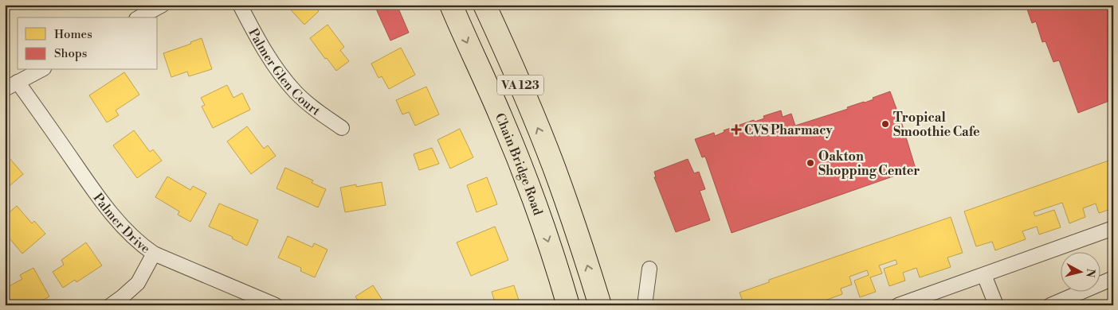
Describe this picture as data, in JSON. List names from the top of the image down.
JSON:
{
  "streets": {
    "main road": ["VA 123", "Chain Bridge Road"],
    "street": ["Palmer Glen Court", "Palmer Drive"]
  },
  "places": {
    "other": ["Tropical Smoothie Cafe", "Oakton Shopping Center"],
    "health": ["CVS Pharmacy"]
  },
  "legend": ["Homes", "Shops"],
  "north": "right"
}
